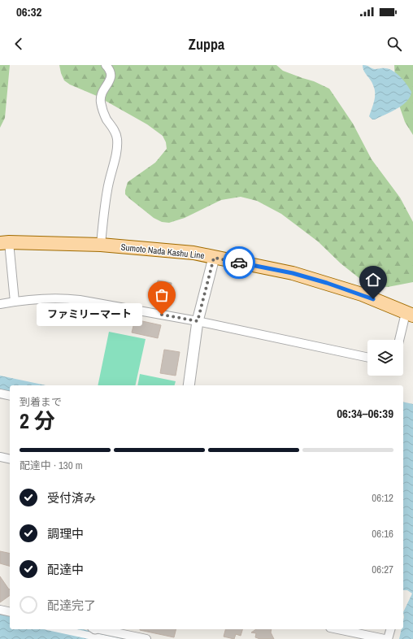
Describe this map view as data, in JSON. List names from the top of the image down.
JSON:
{
  "streets": {
    "main road": ["Sumoto Nada Kashu Line"]
  },
  "places": ["ファミリーマート"],
  "page": {
    "status": "06:32",
    "header": "Zuppa",
    "bubble": "ファミリーマート",
    "heading": ["2 分", "到着まで", "06:34–06:39"],
    "bar": "配達中 · 130 m",
    "list": [
      ["受付済み", "06:12"],
      ["調理中", "06:16"],
      ["配達中", "06:27"],
      "配達完了"
    ]
  }
}
